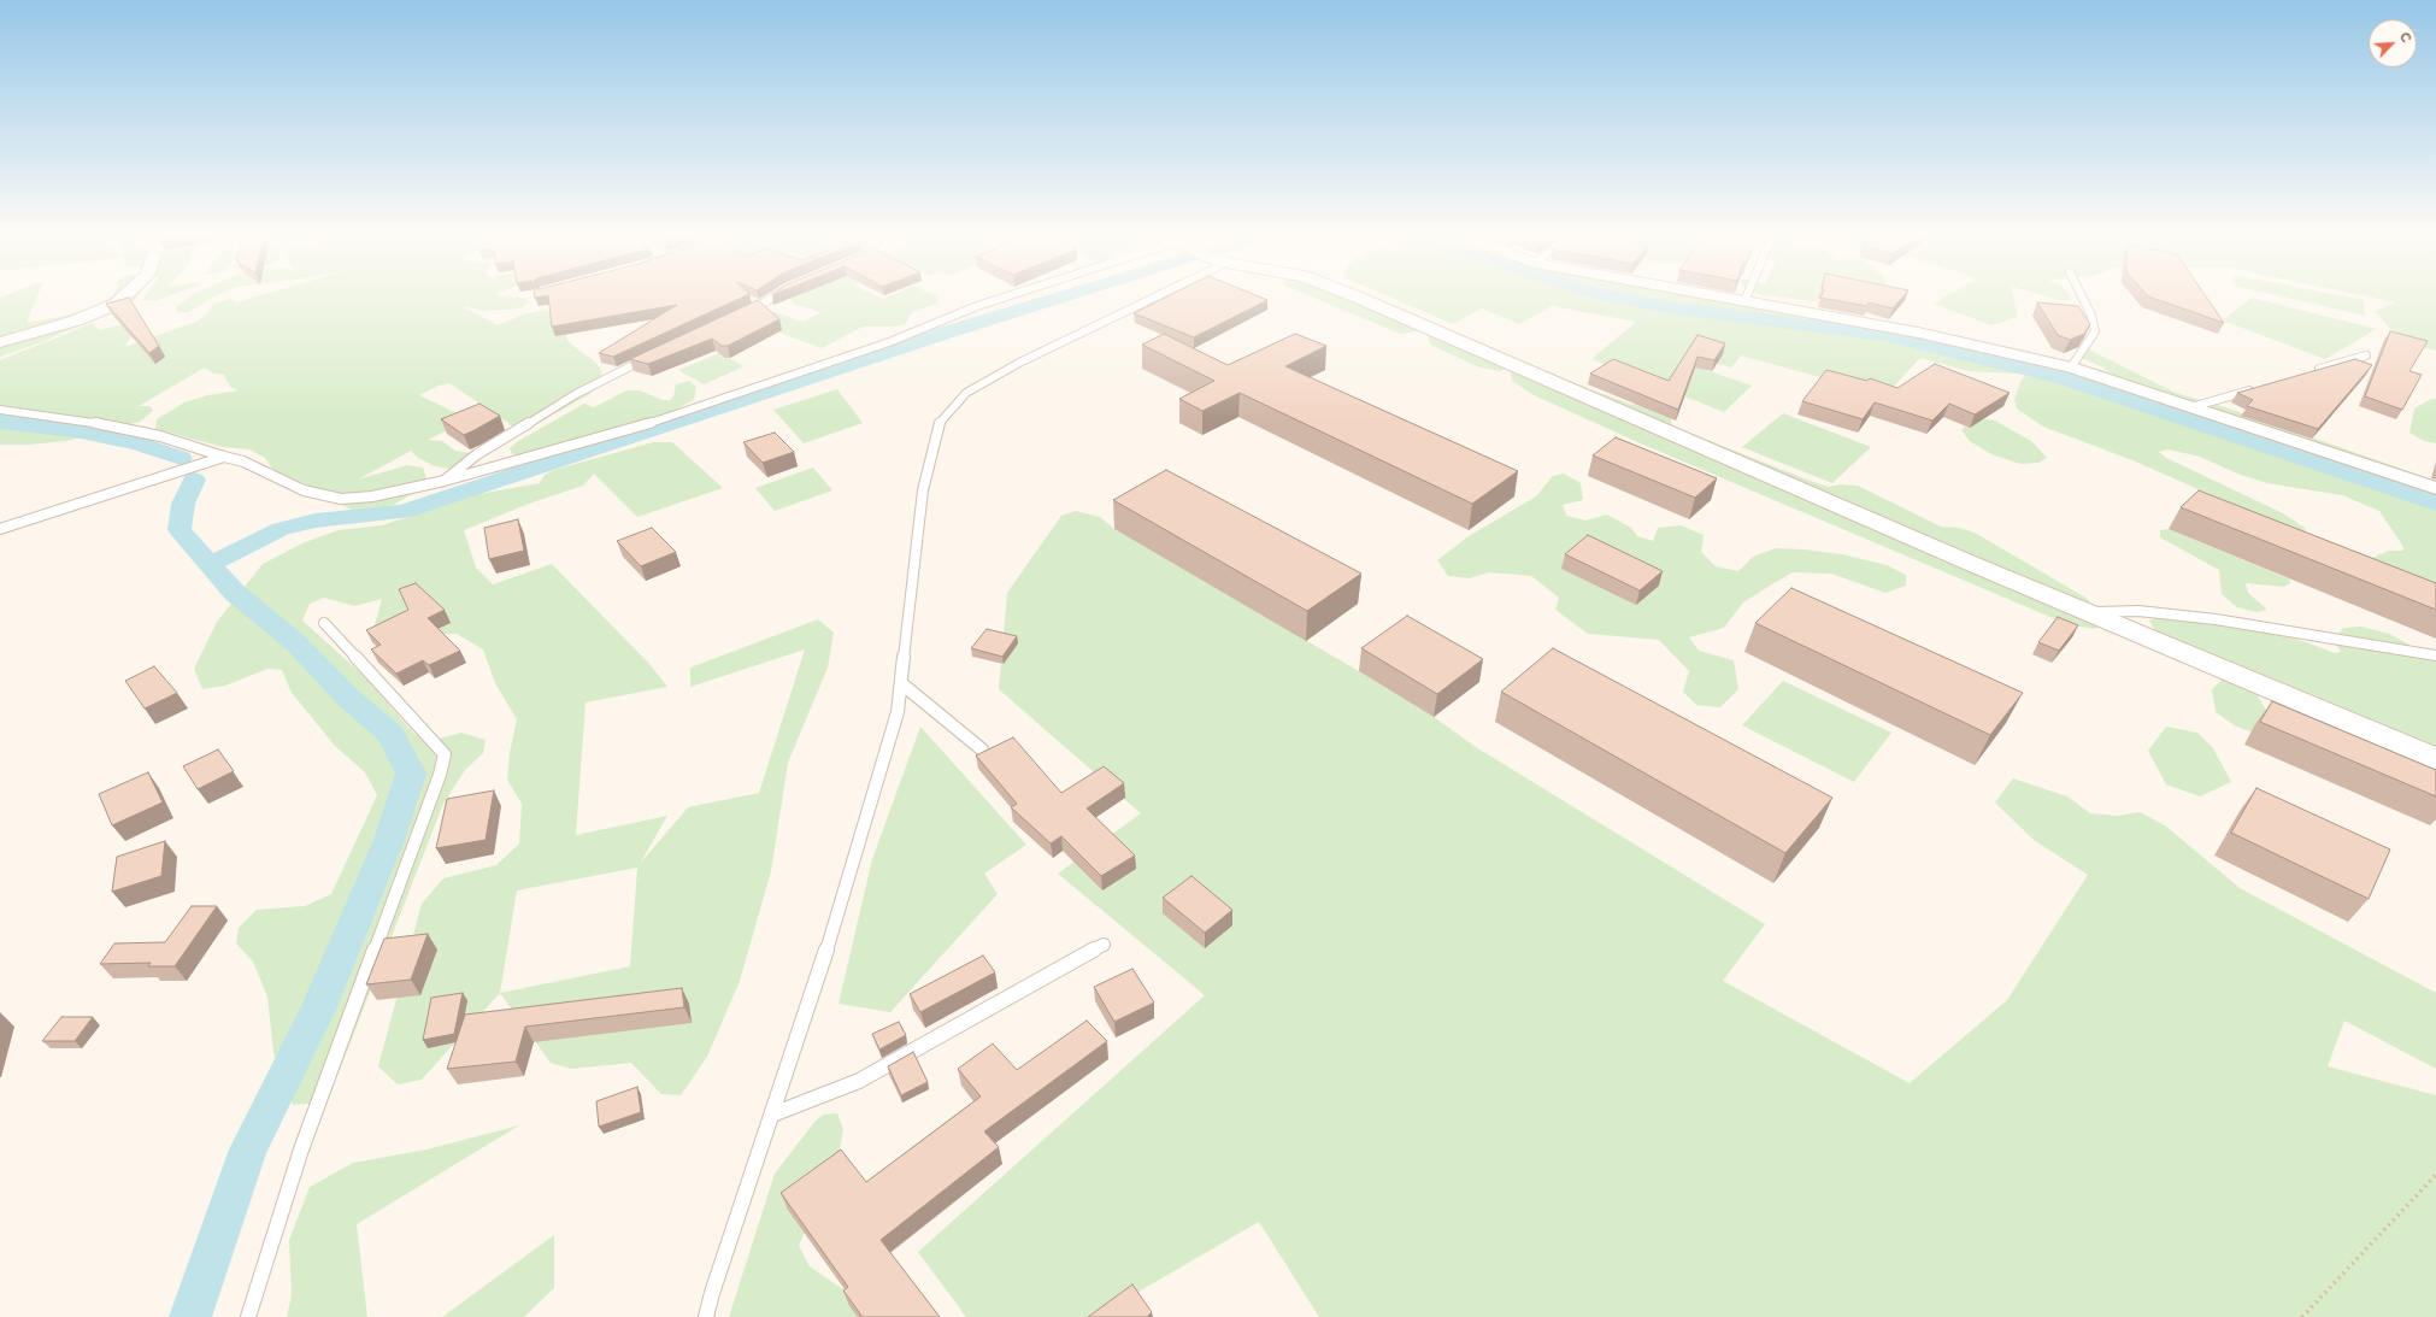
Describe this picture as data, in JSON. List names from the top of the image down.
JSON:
{
  "north": "top right"
}
